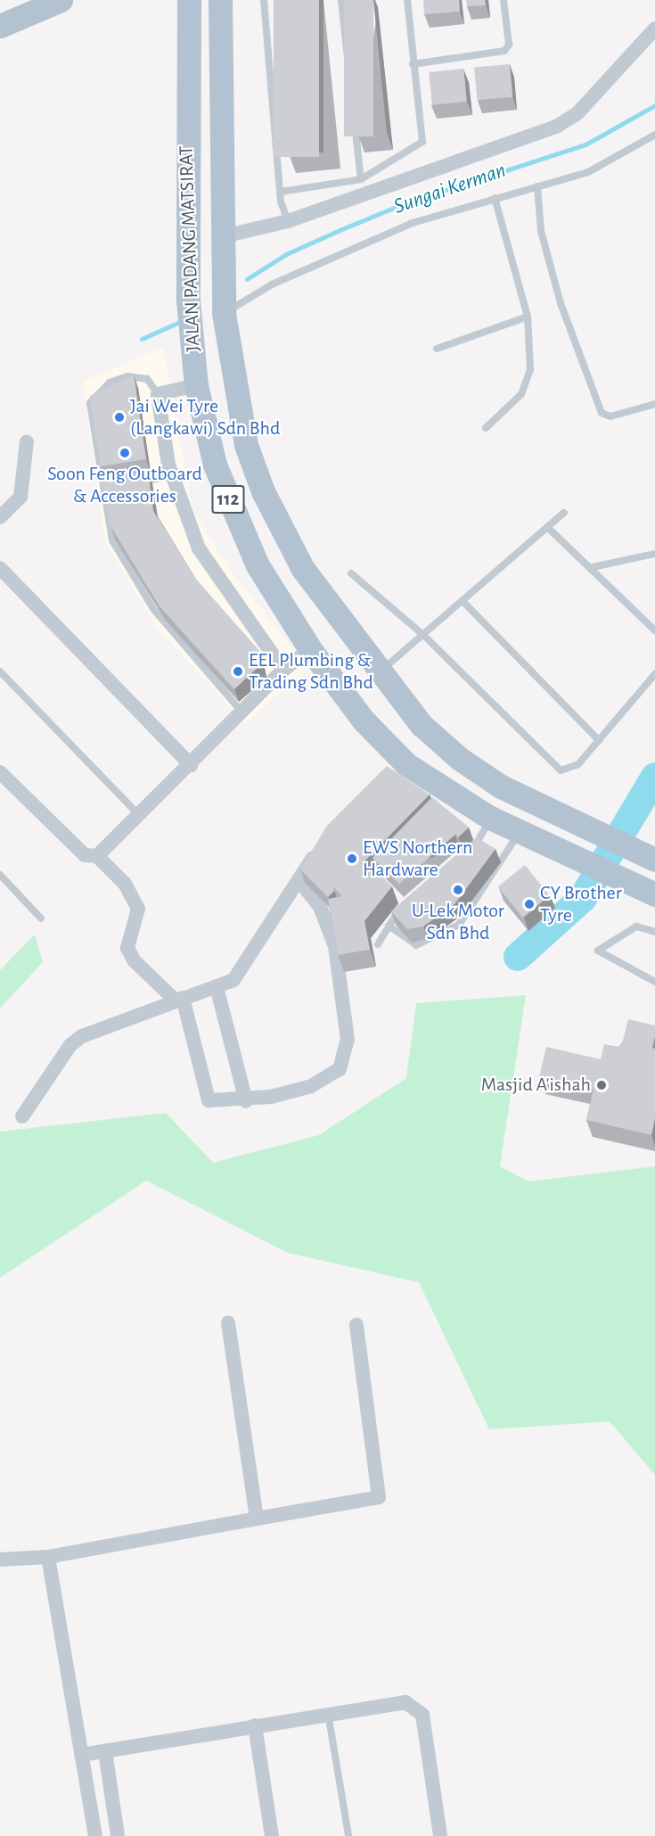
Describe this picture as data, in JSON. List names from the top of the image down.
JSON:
{
  "streets": {
    "main road": ["JALAN PADANG MATSIRAT", "112"]
  },
  "water": ["Sungai Kerman"],
  "places": [
    "Jai Wei Tyre (Langkawi) Sdn Bhd",
    "Soon Feng Outboard & Accessories",
    "EEL Plumbing & Trading Sdn Bhd",
    "EWS Northern Hardware",
    "U-Lek Motor Sdn Bhd",
    "CY Brother Tyre",
    "Masjid A'ishah"
  ]
}
